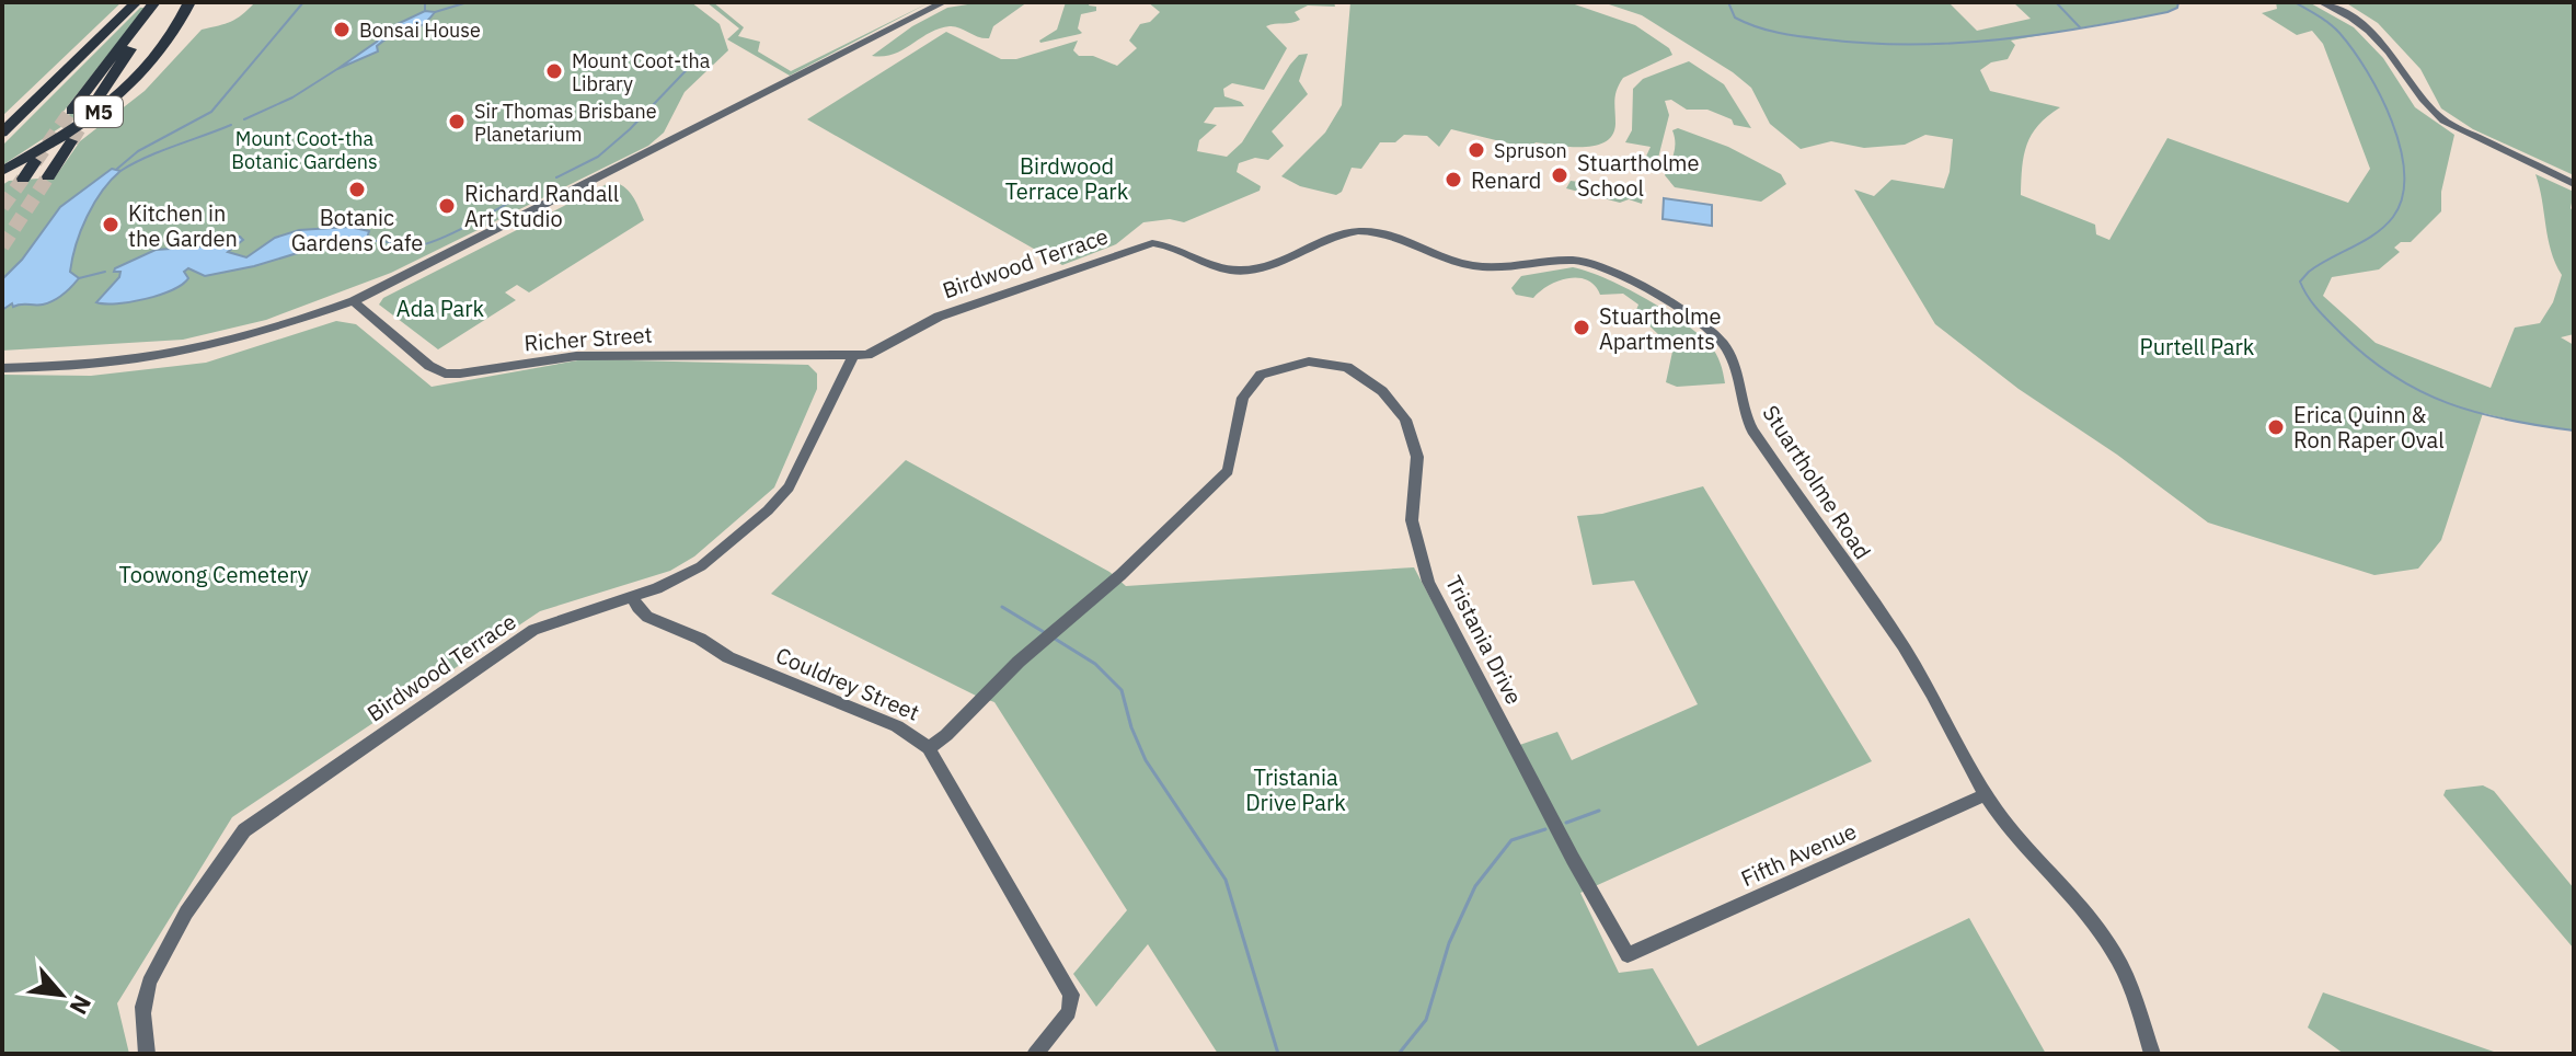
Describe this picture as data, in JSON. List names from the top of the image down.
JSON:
{
  "streets": {
    "highway": ["M5"],
    "main road": [
      "Birdwood Terrace",
      "Richer Street",
      "Stuartholme Road",
      "Tristania Drive",
      "Couldrey Street",
      "Fifth Avenue"
    ]
  },
  "crossings": [
    ["Birdwood Terrace", "Richer Street"],
    ["Birdwood Terrace", "Stuartholme Road"],
    ["Birdwood Terrace", "Couldrey Street"],
    ["Stuartholme Road", "Fifth Avenue"],
    ["Tristania Drive", "Couldrey Street"],
    ["Tristania Drive", "Fifth Avenue"]
  ],
  "parks": [
    "Mount Coot-tha Botanic Gardens",
    "Birdwood Terrace Park",
    "Ada Park",
    "Purtell Park",
    "Toowong Cemetery",
    "Tristania Drive Park"
  ],
  "places": [
    "Bonsai House",
    "Mount Coot-tha Library",
    "Sir Thomas Brisbane Planetarium",
    "Spruson",
    "Stuartholme School",
    "Renard",
    "Botanic Gardens Cafe",
    "Richard Randall Art Studio",
    "Kitchen in the Garden",
    "Stuartholme Apartments",
    "Erica Quinn & Ron Raper Oval"
  ],
  "north": "bottom right"
}
